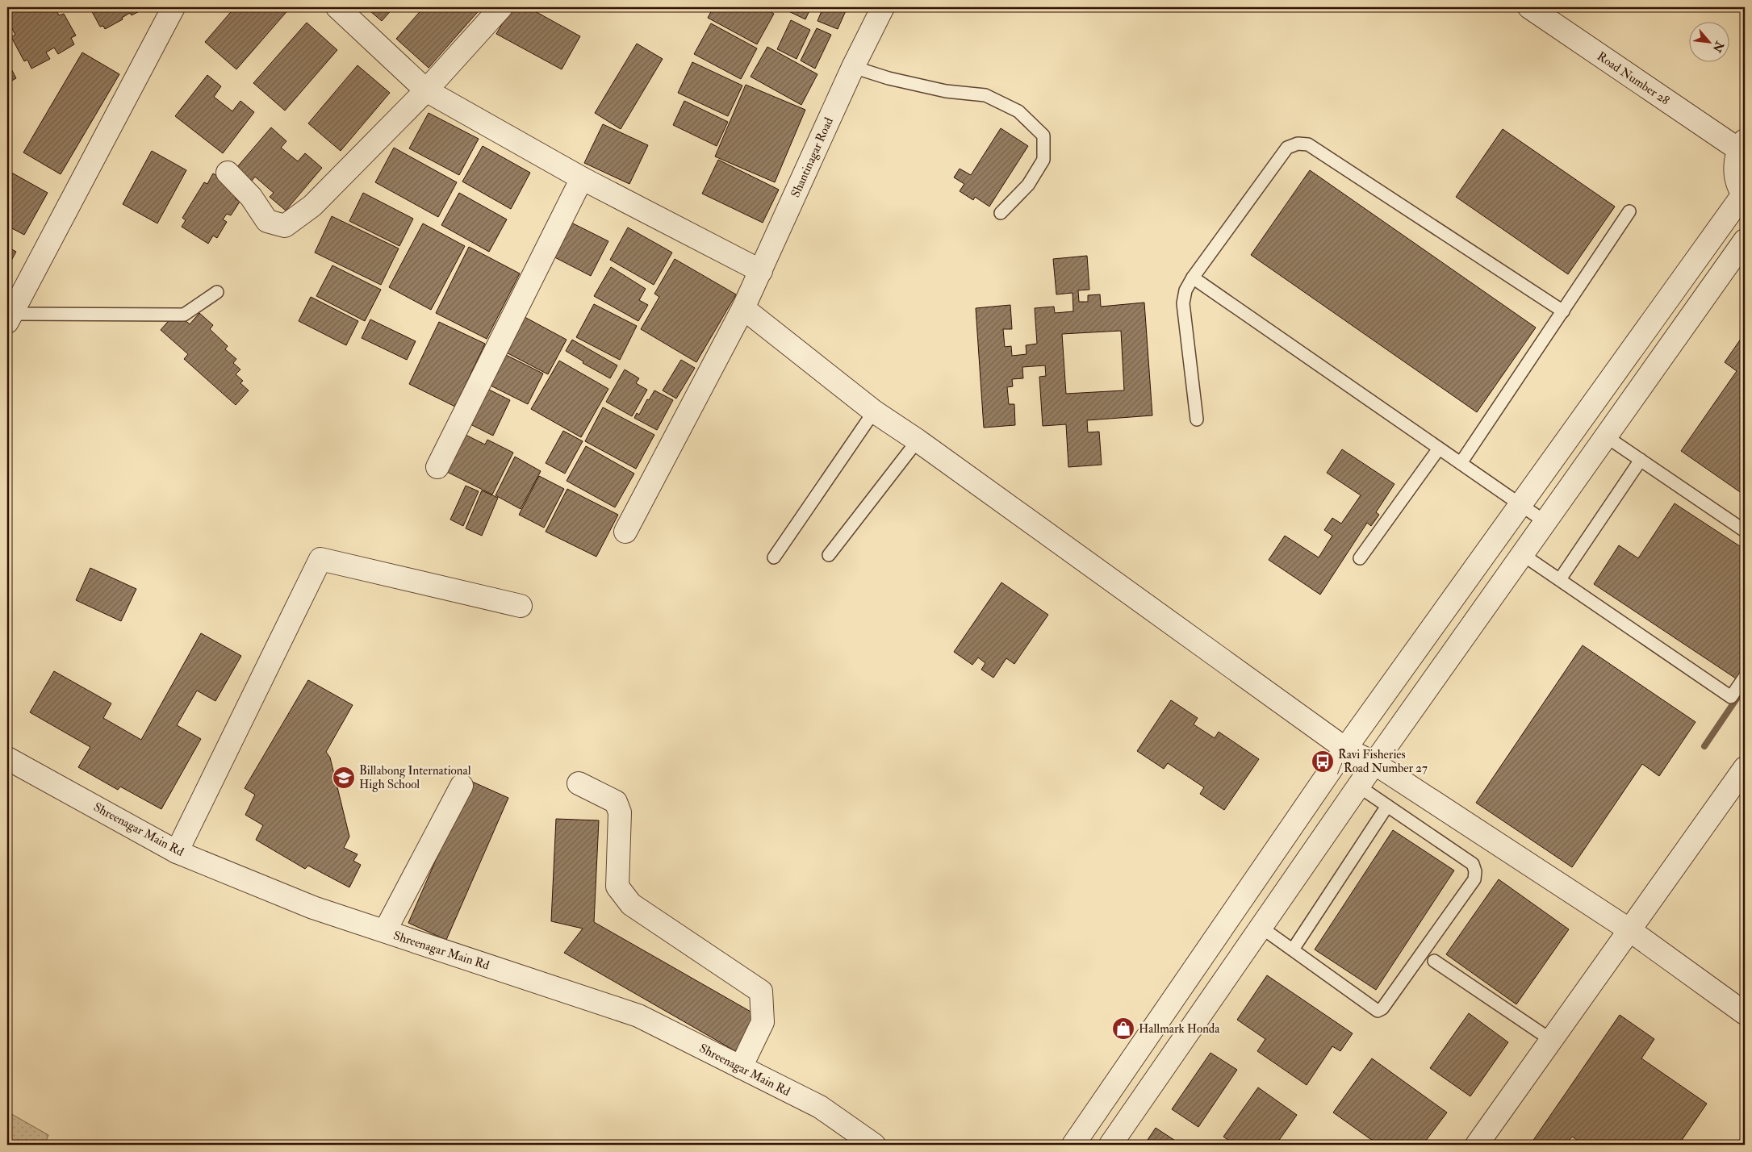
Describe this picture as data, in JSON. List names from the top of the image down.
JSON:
{
  "streets": {
    "street": ["Road Number 28", "Shantinagar Road", "Shreenagar Main Rd"]
  },
  "places": {
    "bus stop": ["Ravi Fisheries / Road Number 27"],
    "school or university": ["Billabong International High School"],
    "shop": ["Hallmark Honda"]
  },
  "north": "bottom right"
}
